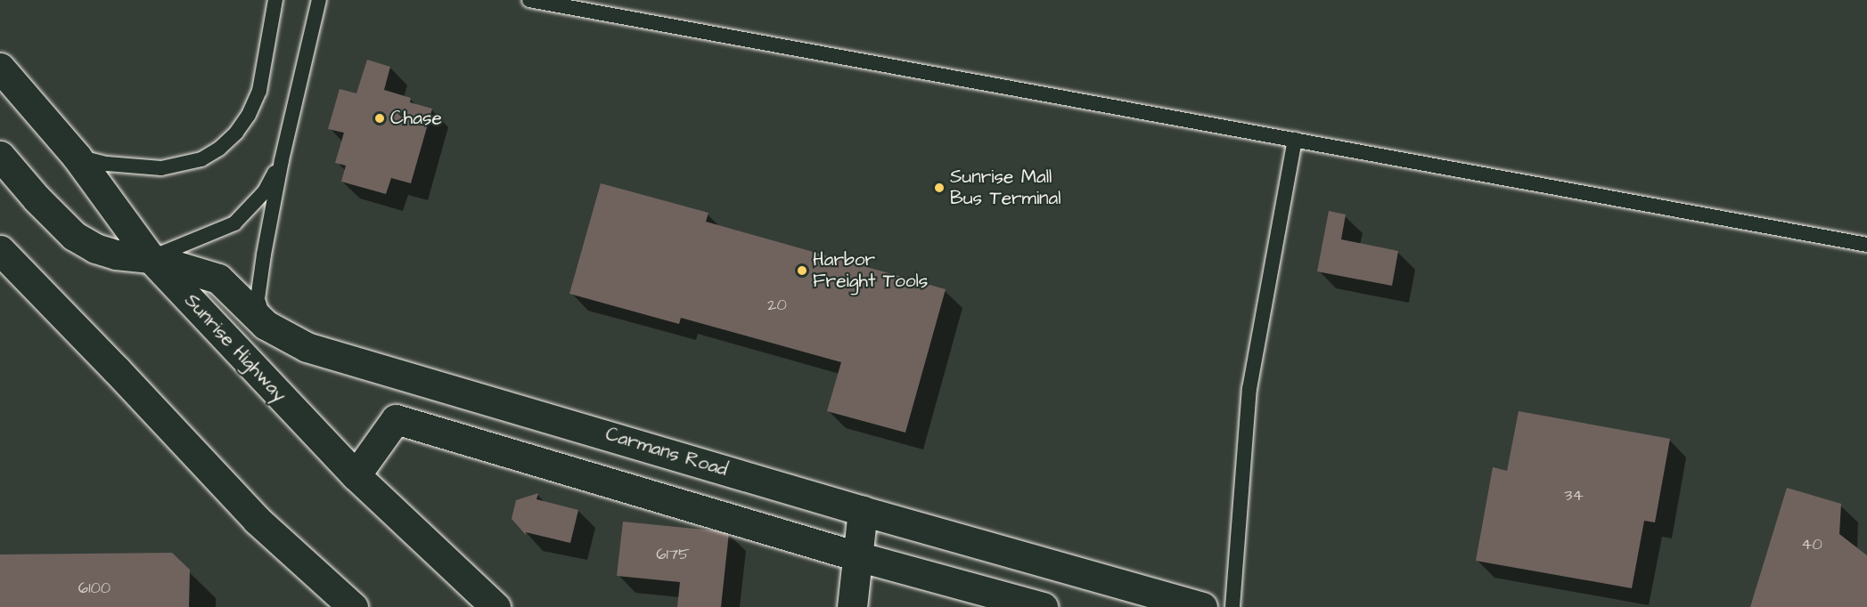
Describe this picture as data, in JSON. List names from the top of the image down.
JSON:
{
  "streets": {
    "main road": ["Sunrise Highway", "Carmans Road"]
  },
  "crossings": [
    ["Sunrise Highway", "Carmans Road"]
  ],
  "places": ["Chase", "Sunrise Mall Bus Terminal", "Harbor Freight Tools"],
  "house_numbers": [
    "20",
    "34",
    "40",
    "6175",
    "6100"
  ]
}
